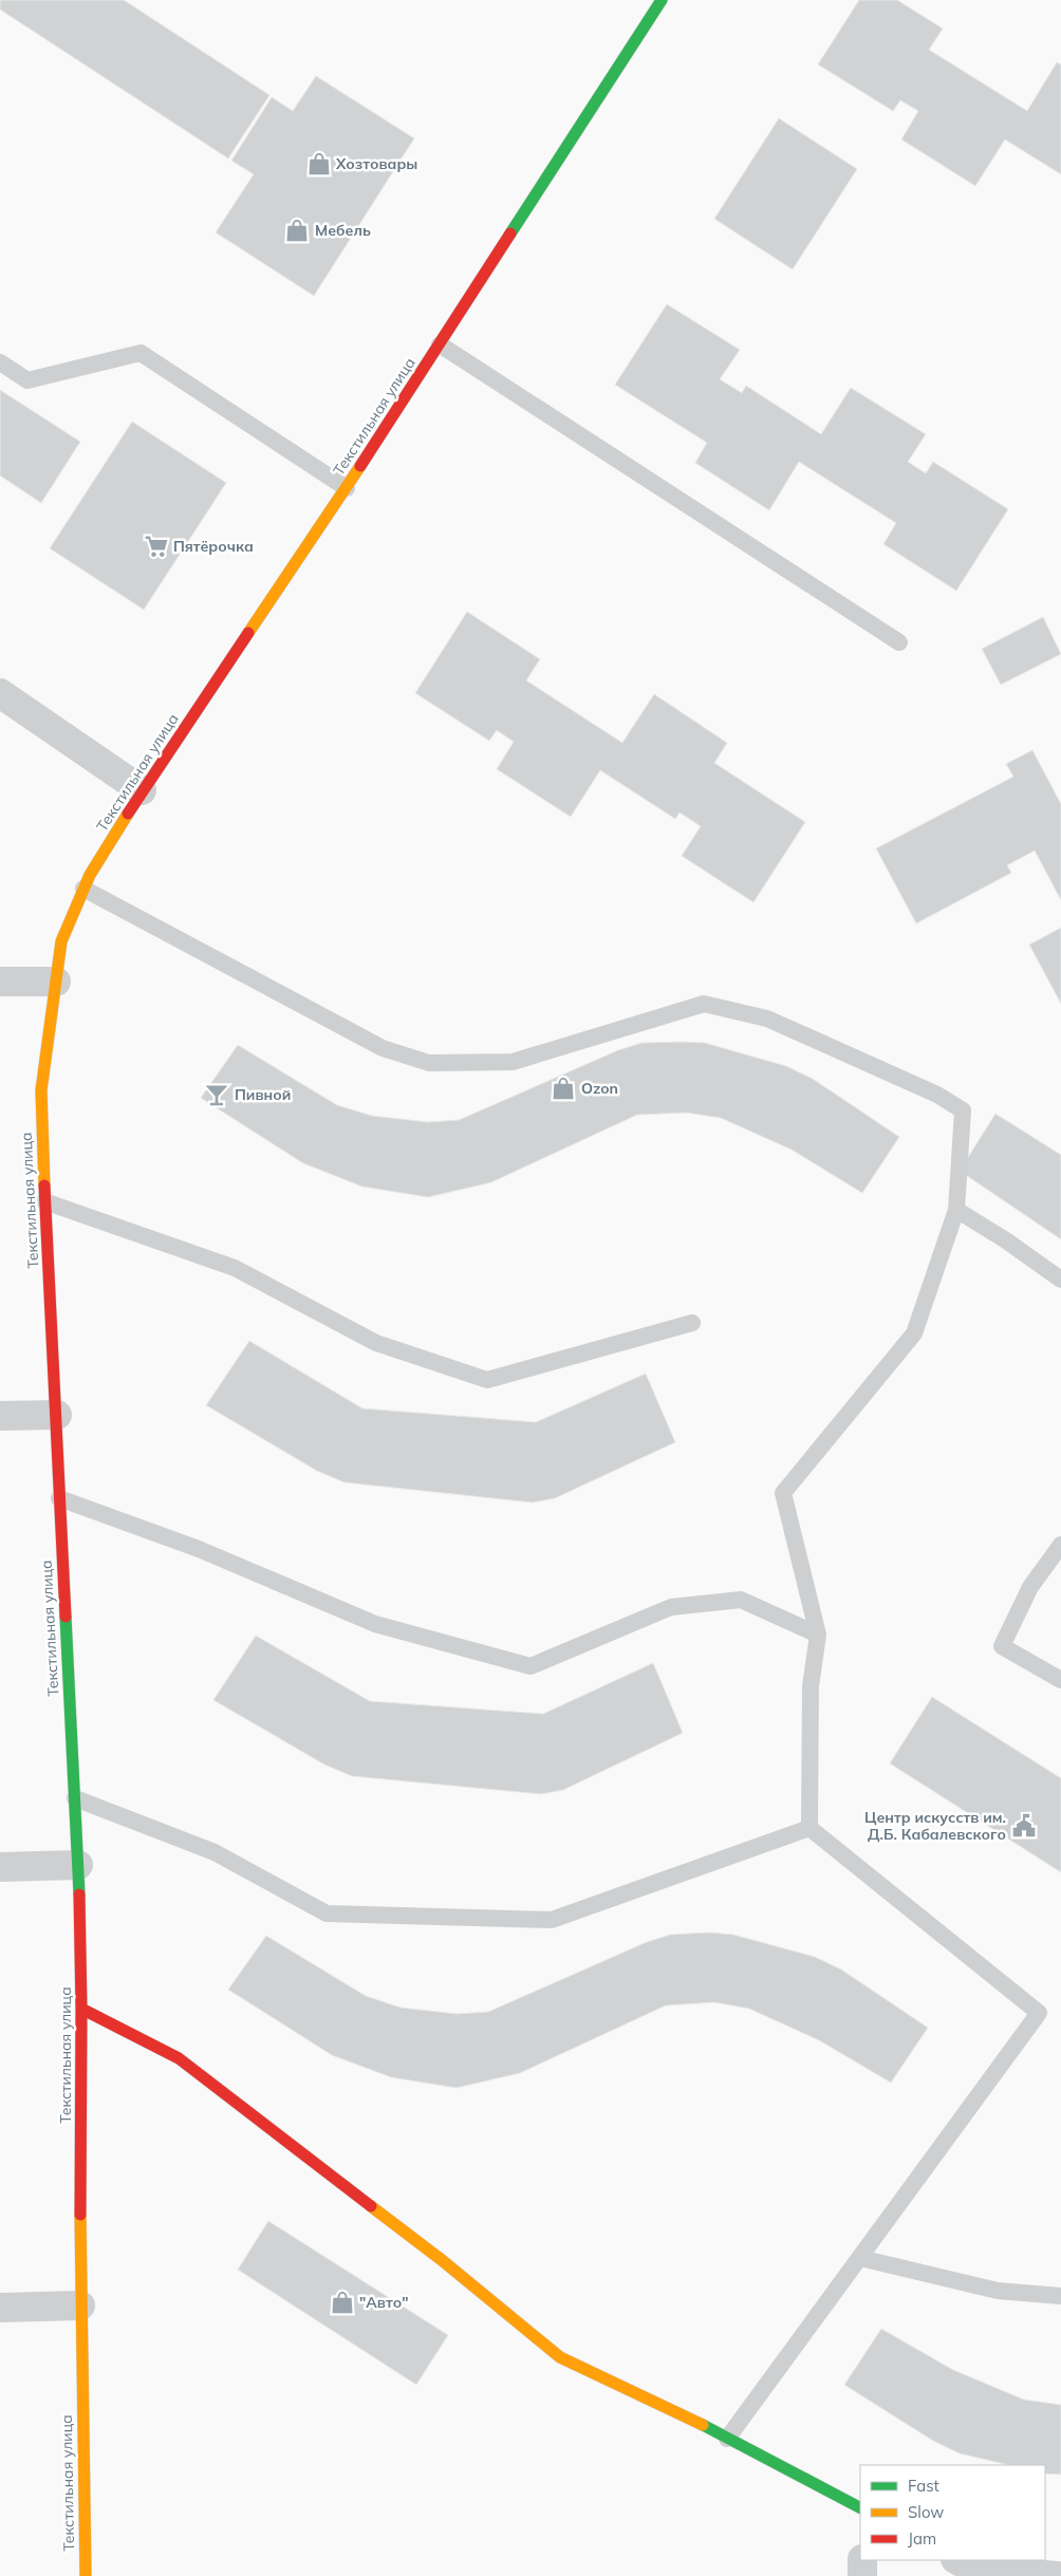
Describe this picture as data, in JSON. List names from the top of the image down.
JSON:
{
  "streets": {
    "main road": ["Текстильная улица"]
  },
  "places": {
    "shop": [
      "Хозтовары",
      "Мебель",
      "Ozon",
      "\"Авто\""
    ],
    "supermarket": ["Пятёрочка"],
    "bar": ["Пивной"],
    "public building": ["Центр искусств им. Д.Б. Кабалевского"]
  },
  "legend": ["Fast", "Slow", "Jam"]
}
